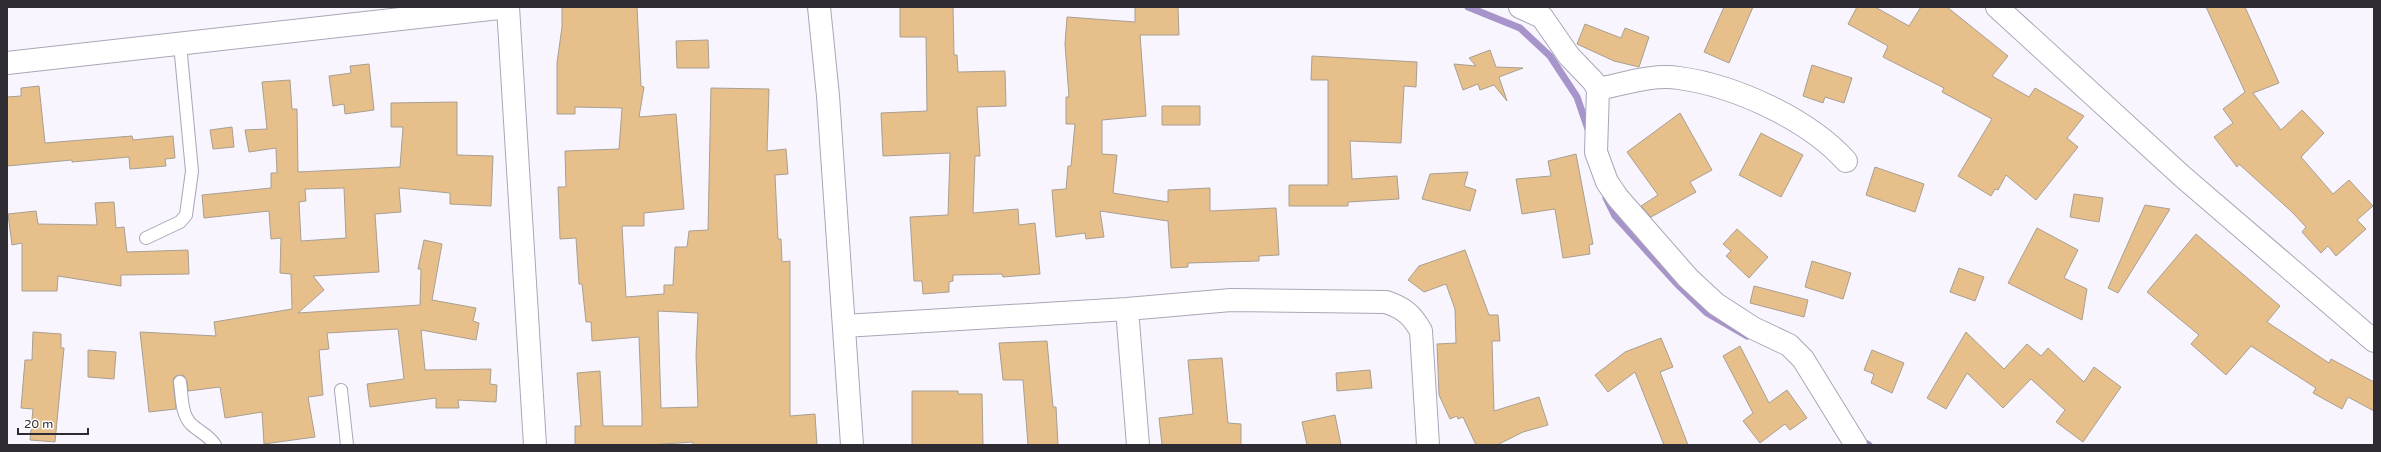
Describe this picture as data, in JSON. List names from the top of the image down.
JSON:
{
  "scale_bar": "20 m"
}
